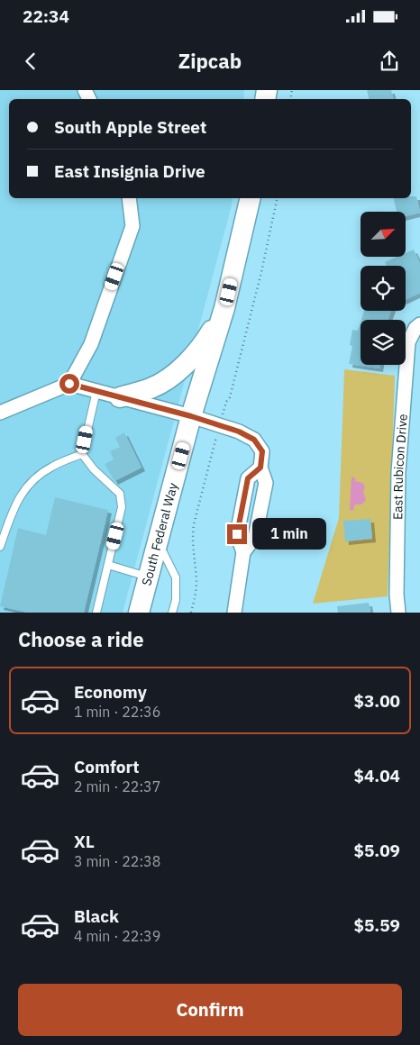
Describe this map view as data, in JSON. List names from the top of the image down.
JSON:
{
  "streets": {
    "main road": ["South Federal Way"],
    "street": ["East Rubicon Drive"]
  },
  "north": "top right",
  "page": {
    "status": "22:34",
    "header": "Zipcab",
    "banner": ["South Apple Street", "East Insignia Drive"],
    "bubble": "1 min",
    "heading": "Choose a ride",
    "list": [
      {
        "name": "Economy",
        "note": "1 min · 22:36",
        "value": "$3.00"
      },
      {
        "name": "Comfort",
        "note": "2 min · 22:37",
        "value": "$4.04"
      },
      {
        "name": "XL",
        "note": "3 min · 22:38",
        "value": "$5.09"
      },
      {
        "name": "Black",
        "note": "4 min · 22:39",
        "value": "$5.59"
      }
    ],
    "buttons": "Confirm"
  }
}
